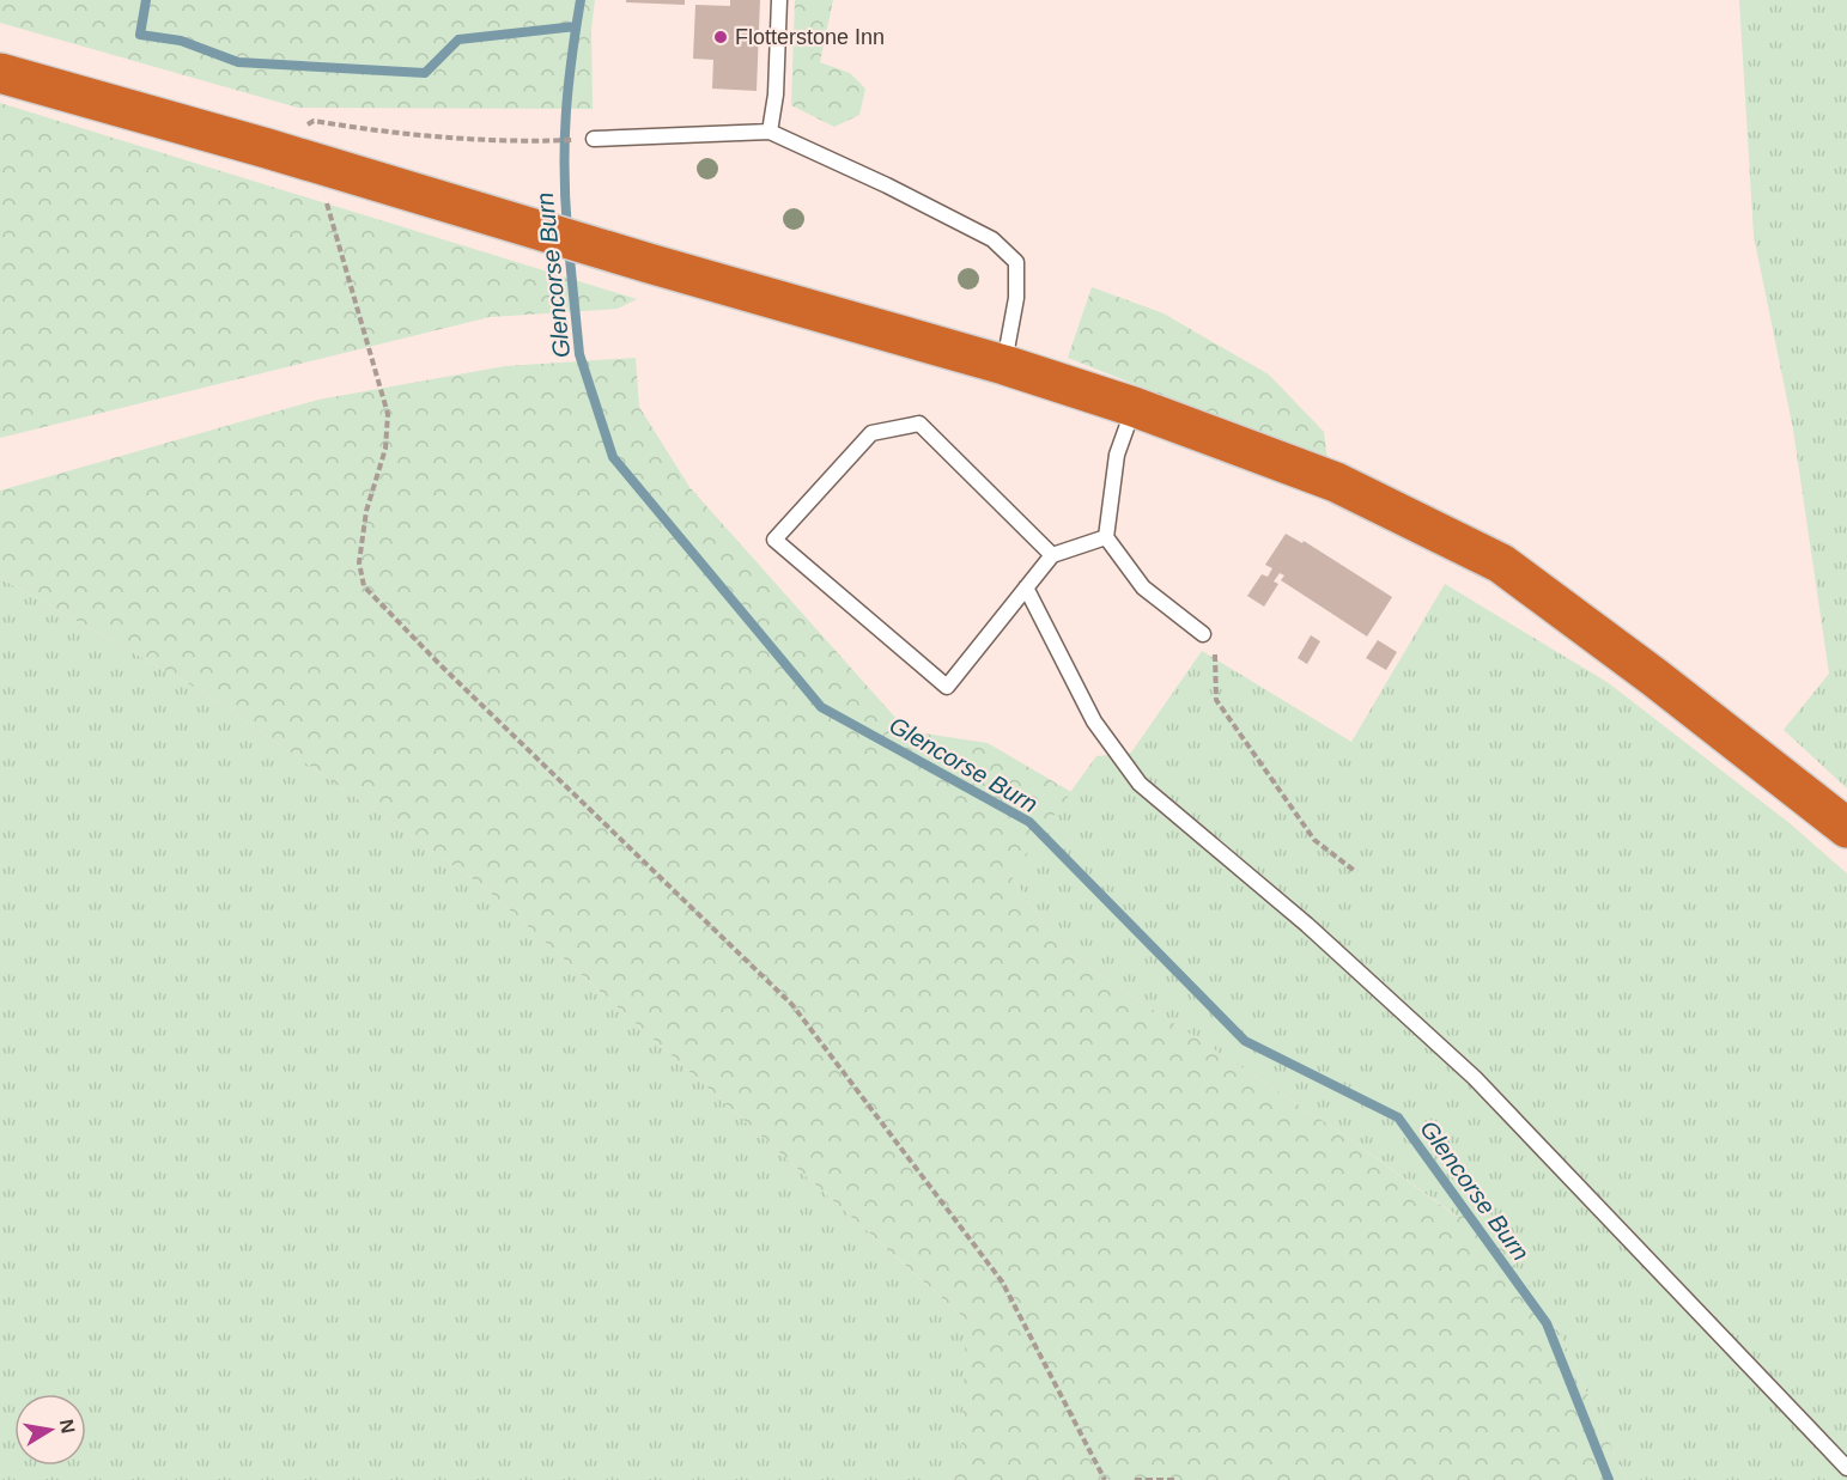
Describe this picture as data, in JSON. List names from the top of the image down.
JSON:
{
  "water": ["Glencorse Burn"],
  "places": ["Flotterstone Inn"],
  "north": "right"
}
